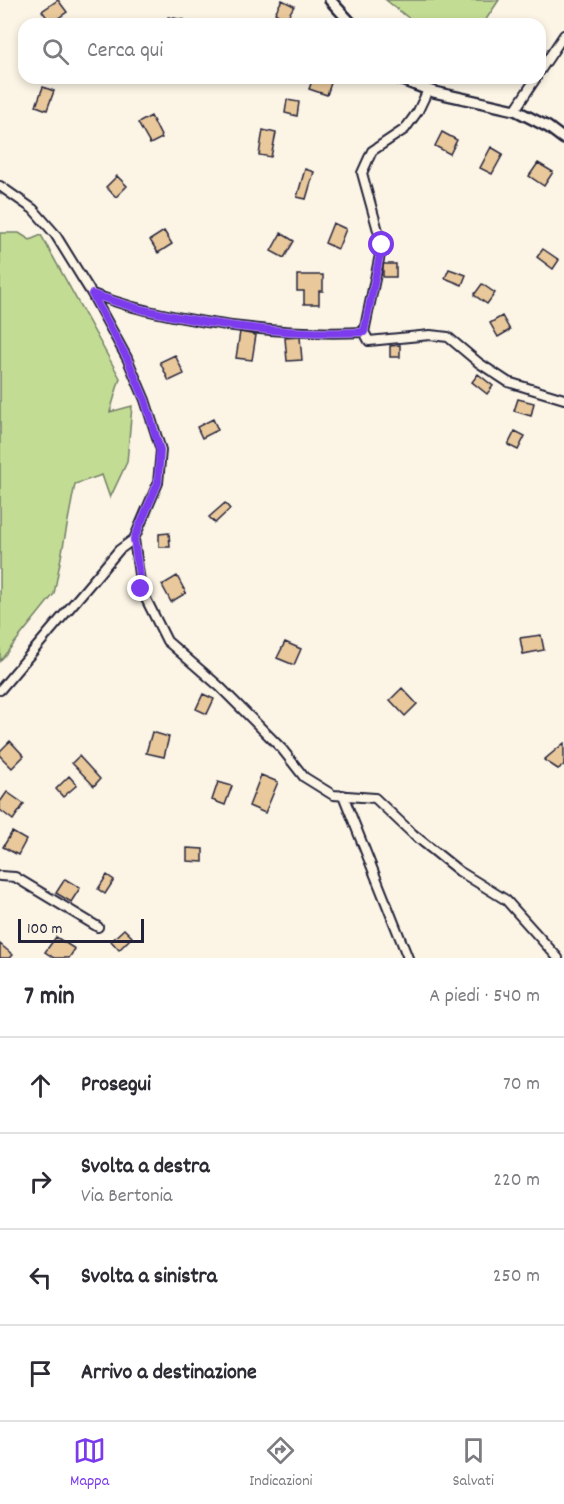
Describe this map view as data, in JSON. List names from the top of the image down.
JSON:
{
  "scale_bar": "100 m",
  "page": {
    "search": "Cerca qui",
    "scale": "100 m",
    "heading": ["7 min", "A piedi · 540 m"],
    "list": [
      ["Prosegui", "70 m"],
      ["Svolta a destra", "Via Bertonia", "220 m"],
      ["Svolta a sinistra", "250 m"],
      "Arrivo a destinazione"
    ],
    "nav": ["Mappa", "Indicazioni", "Salvati"]
  }
}
